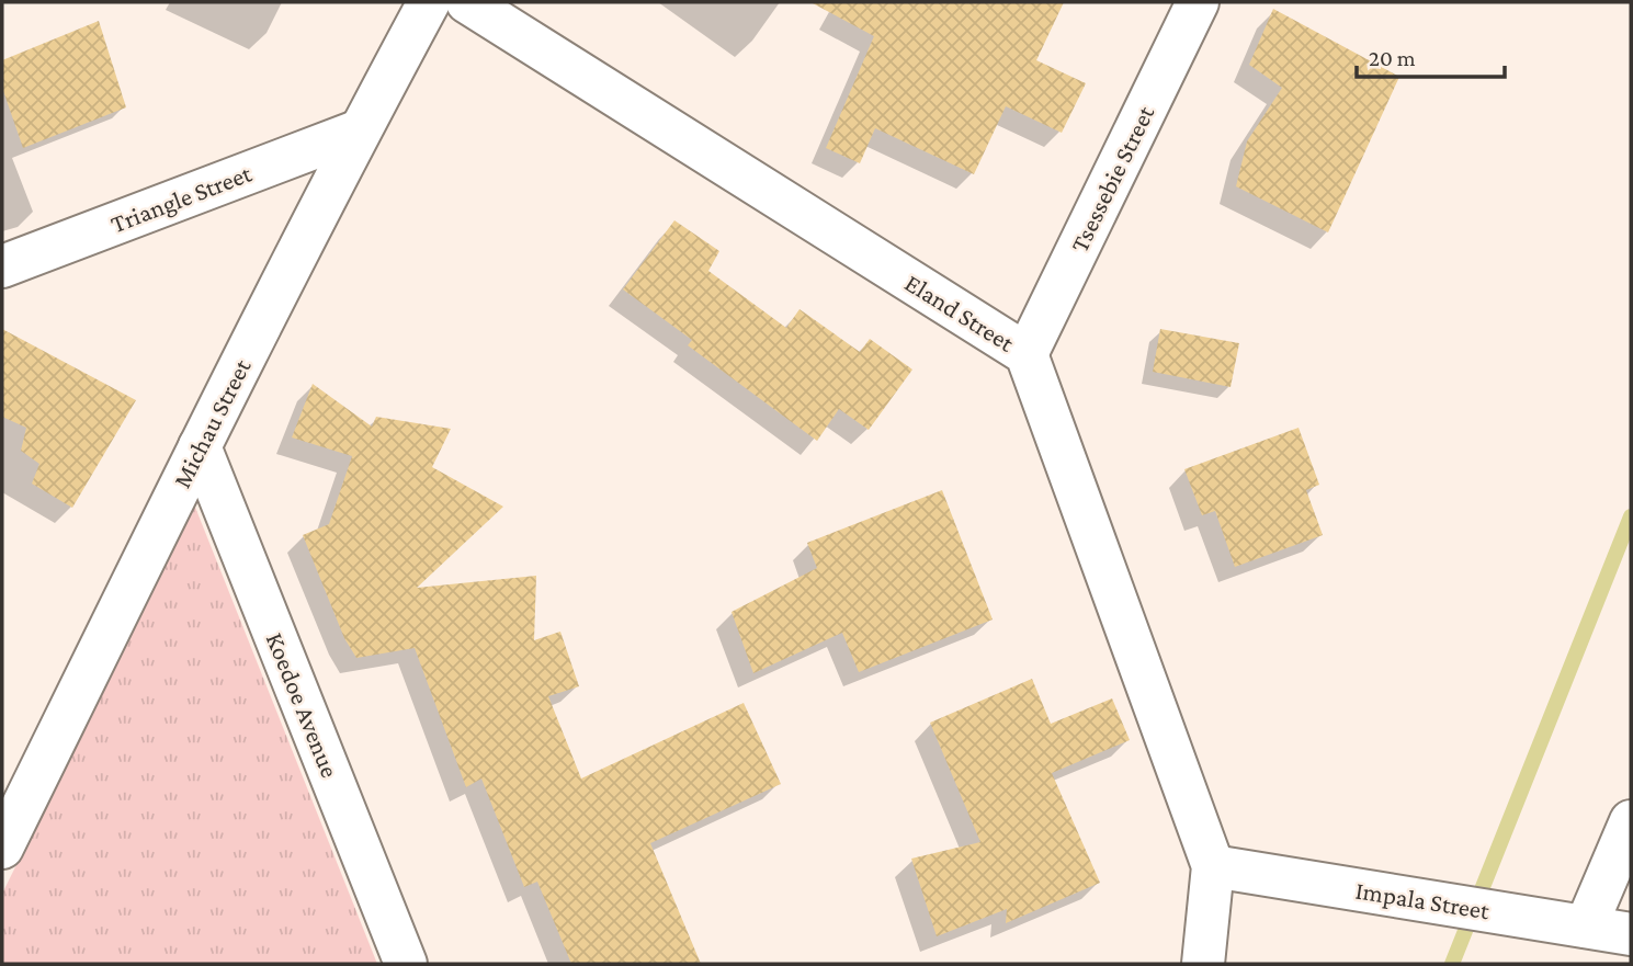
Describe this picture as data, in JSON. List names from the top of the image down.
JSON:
{
  "streets": {
    "street": [
      "Tsessebie Street",
      "Triangle Street",
      "Eland Street",
      "Michau Street",
      "Koedoe Avenue",
      "Impala Street"
    ]
  },
  "crossings": [
    ["Tsessebie Street", "Eland Street"],
    ["Triangle Street", "Michau Street"],
    ["Eland Street", "Impala Street"],
    ["Michau Street", "Koedoe Avenue"]
  ],
  "scale_bar": "20 m"
}
